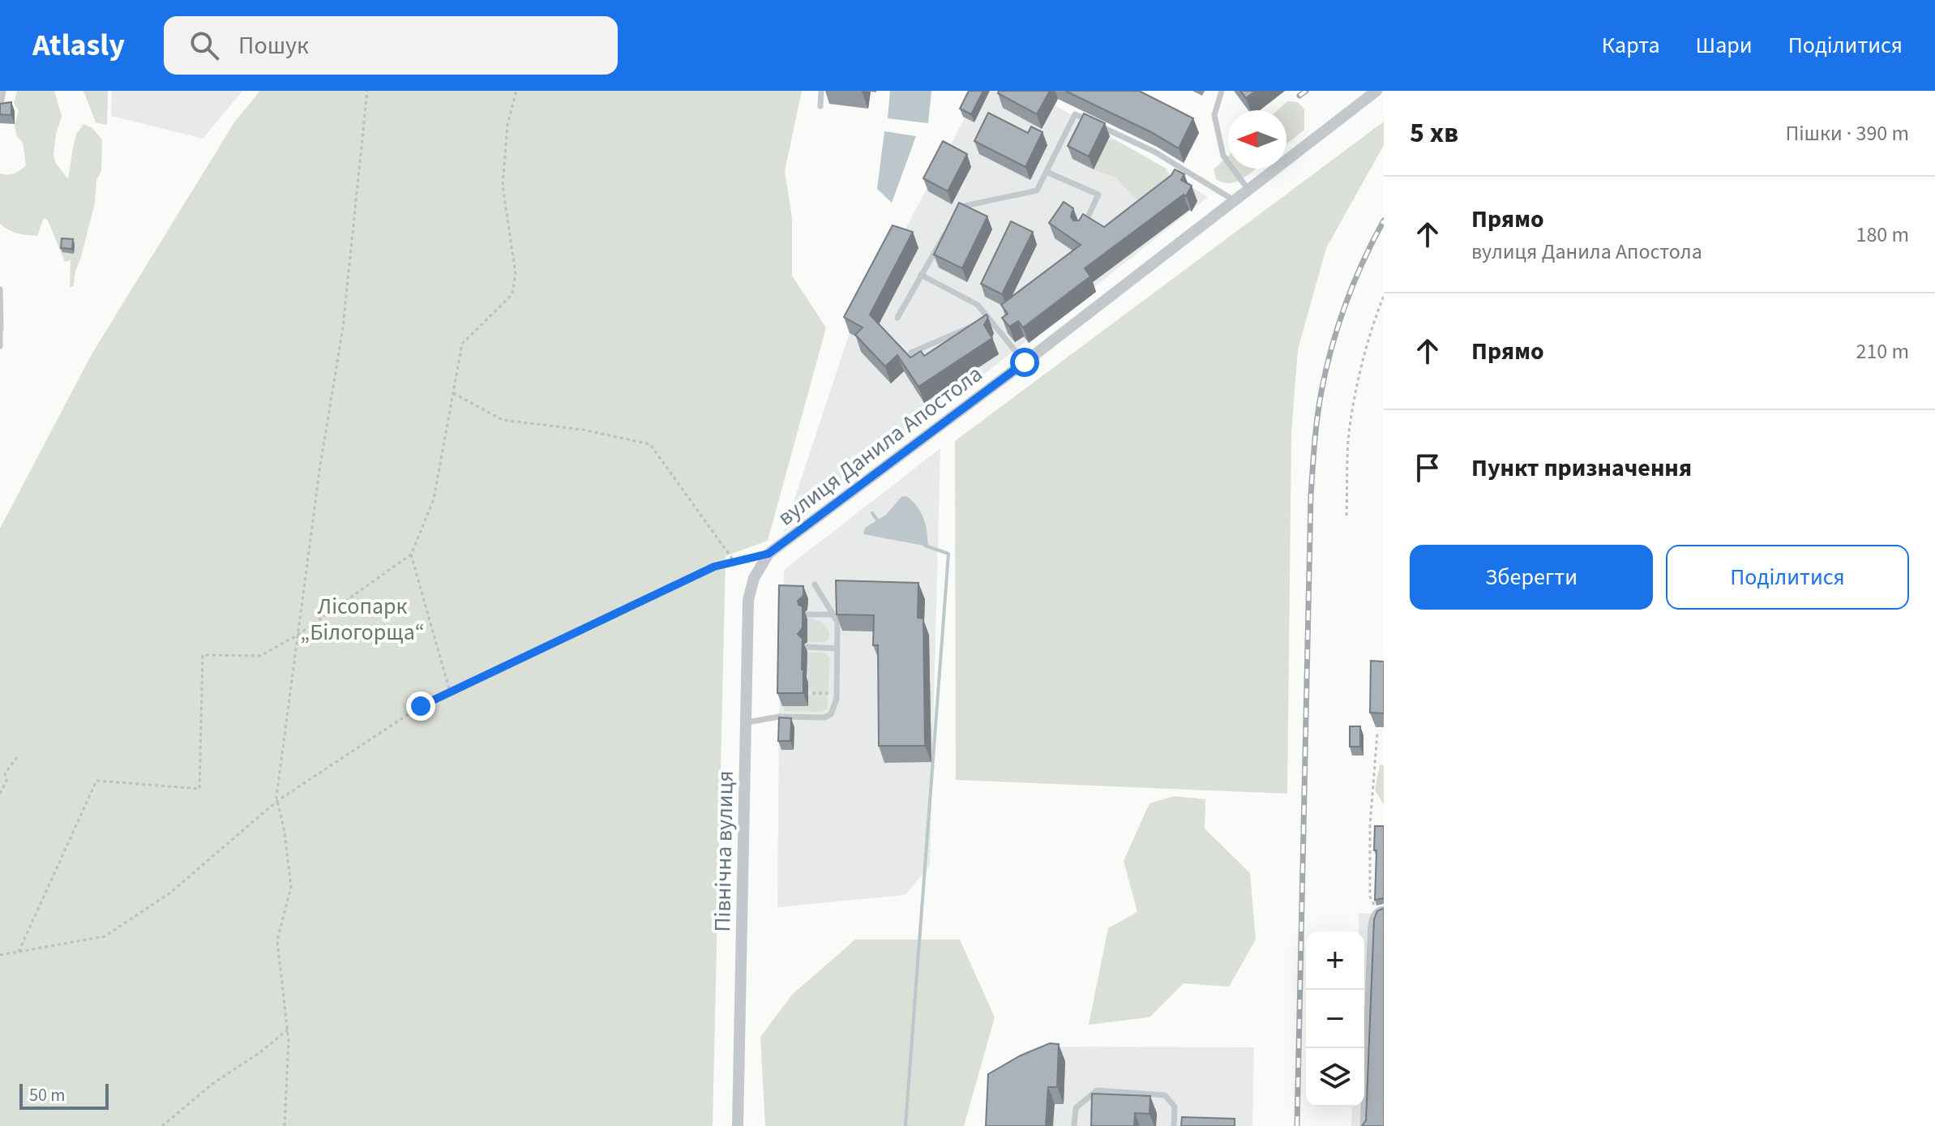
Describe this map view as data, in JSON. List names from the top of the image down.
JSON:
{
  "streets": {
    "street": ["вулиця Данила Апостола", "Північна вулиця"]
  },
  "crossings": [
    ["вулиця Данила Апостола", "Північна вулиця"]
  ],
  "parks": ["Лісопарк „Білогорща“"],
  "scale_bar": "50 m",
  "north": "left",
  "page": {
    "header": "Atlasly",
    "search": "Пошук",
    "nav": ["Карта", "Шари", "Поділитися"],
    "heading": ["5 хв", "Пішки · 390 m"],
    "list": [
      ["Прямо", "вулиця Данила Апостола", "180 m"],
      ["Прямо", "210 m"],
      "Пункт призначення"
    ],
    "buttons": ["Зберегти", "Поділитися"],
    "map_buttons": ["+", "−"],
    "scale": "50 m"
  }
}
